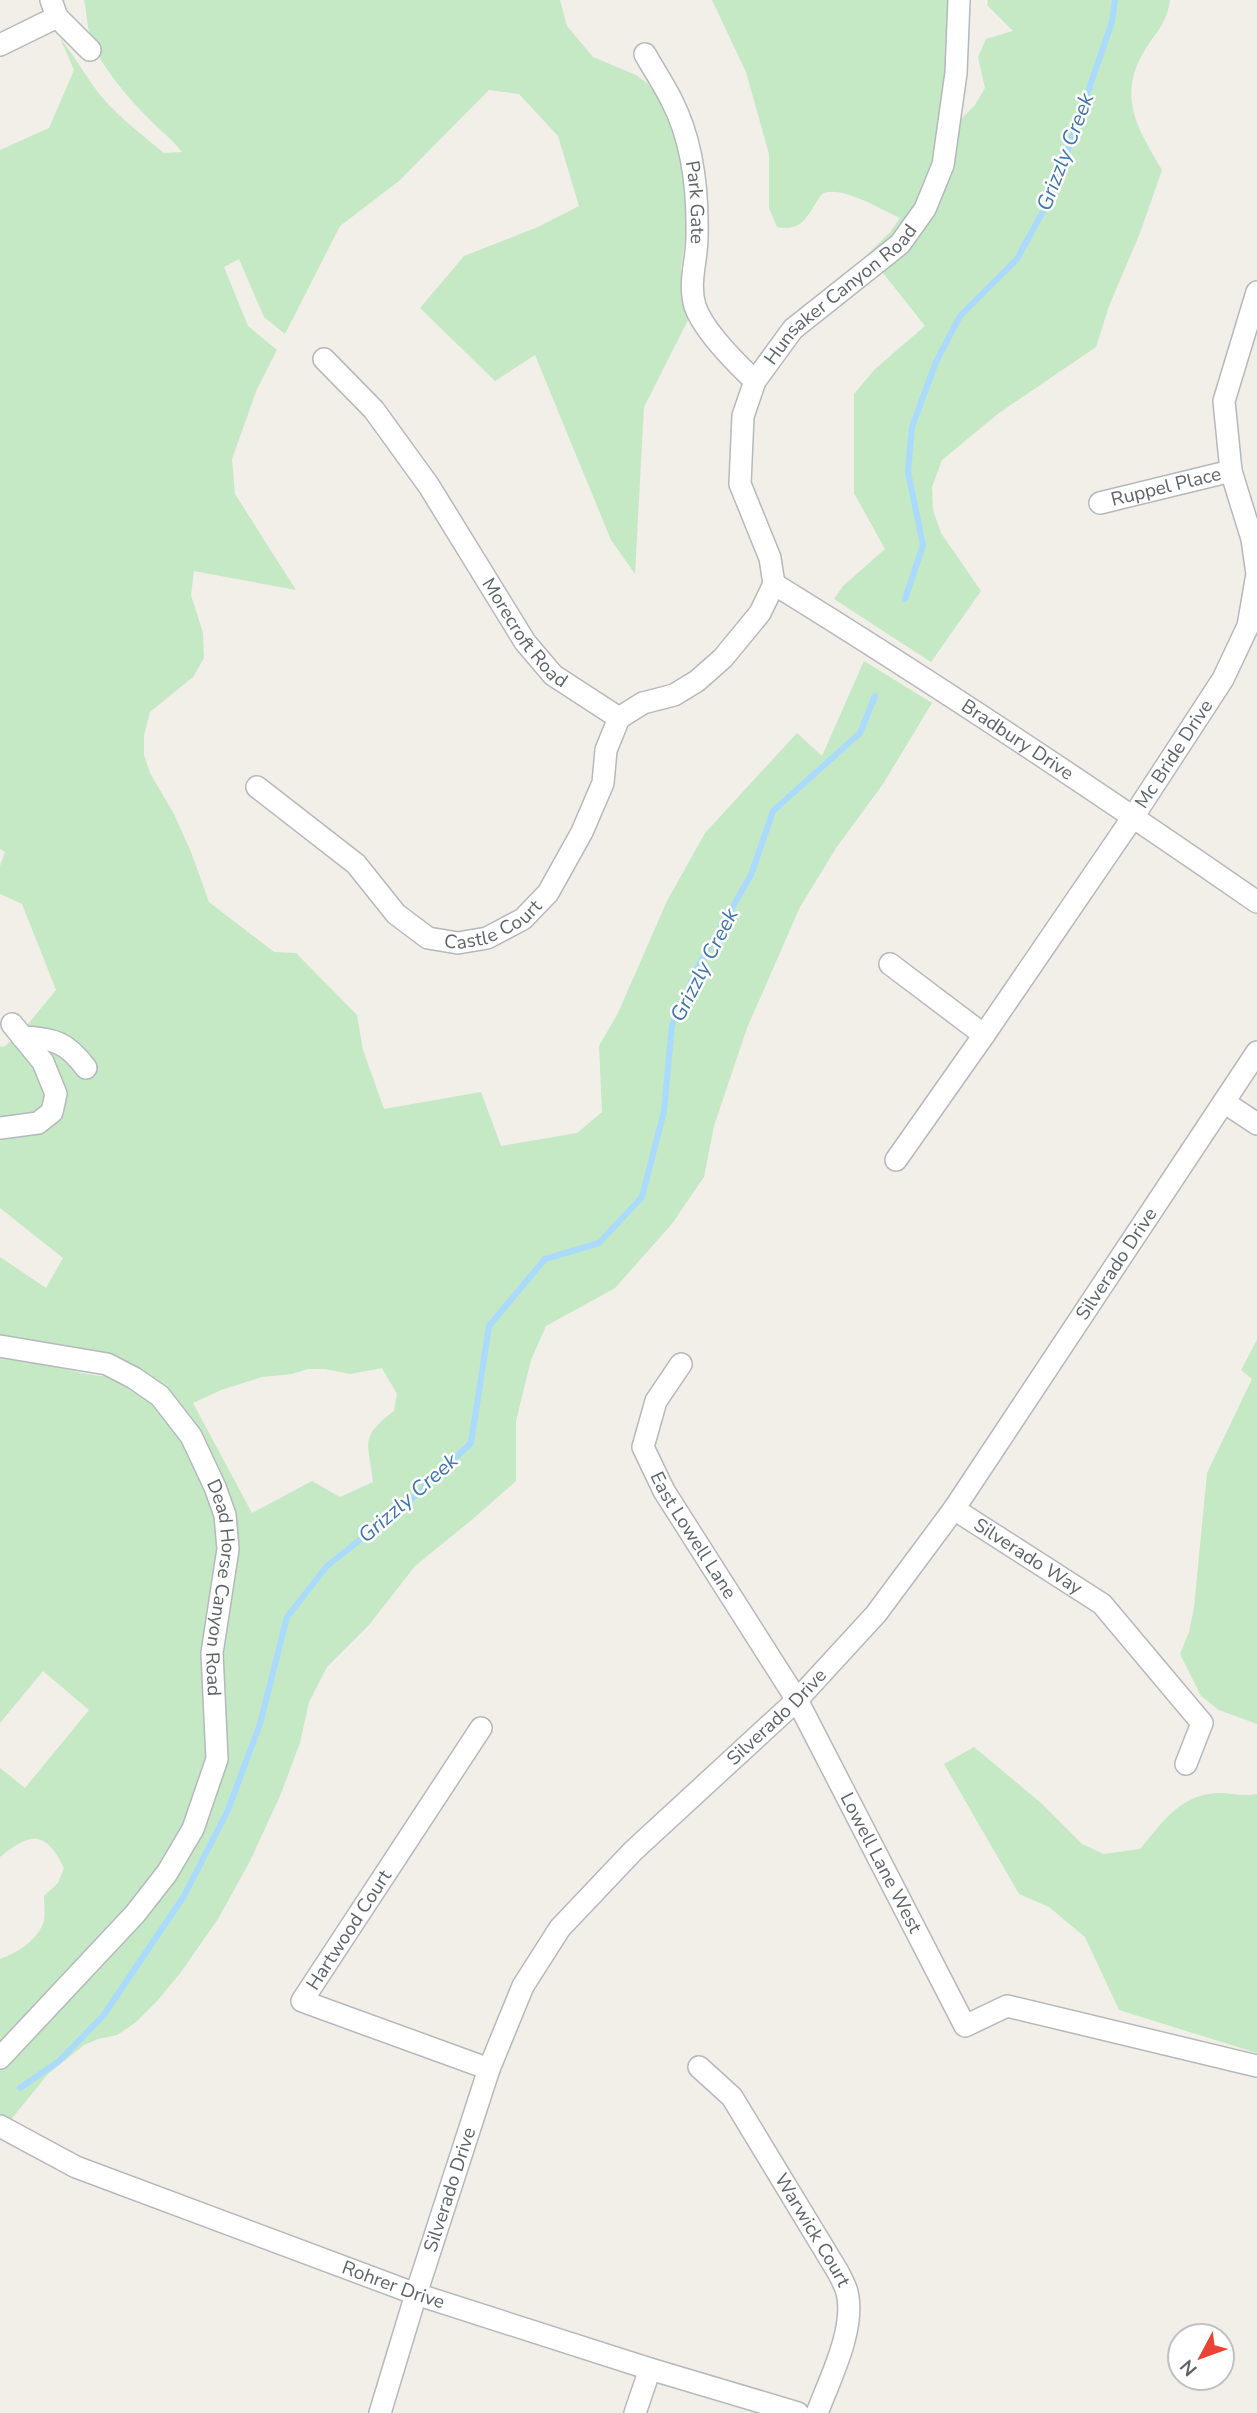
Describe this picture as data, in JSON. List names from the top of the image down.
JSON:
{
  "streets": {
    "street": [
      "Park Gate",
      "Hunsaker Canyon Road",
      "Ruppel Place",
      "Morecroft Road",
      "Bradbury Drive",
      "Mc Bride Drive",
      "Castle Court",
      "Silverado Drive",
      "East Lowell Lane",
      "Silverado Way",
      "Dead Horse Canyon Road",
      "Lowell Lane West",
      "Hartwood Court",
      "Warwick Court",
      "Rohrer Drive"
    ]
  },
  "crossings": [
    ["Park Gate", "Hunsaker Canyon Road"],
    ["Hunsaker Canyon Road", "Bradbury Drive"],
    ["Ruppel Place", "Mc Bride Drive"],
    ["Morecroft Road", "Castle Court"],
    ["Bradbury Drive", "Mc Bride Drive"],
    ["Silverado Drive", "East Lowell Lane"],
    ["Silverado Drive", "Silverado Way"],
    ["Silverado Drive", "Lowell Lane West"],
    ["Silverado Drive", "Hartwood Court"],
    ["Silverado Drive", "Rohrer Drive"],
    ["East Lowell Lane", "Lowell Lane West"]
  ],
  "water": ["Grizzly Creek"],
  "north": "bottom left"
}
